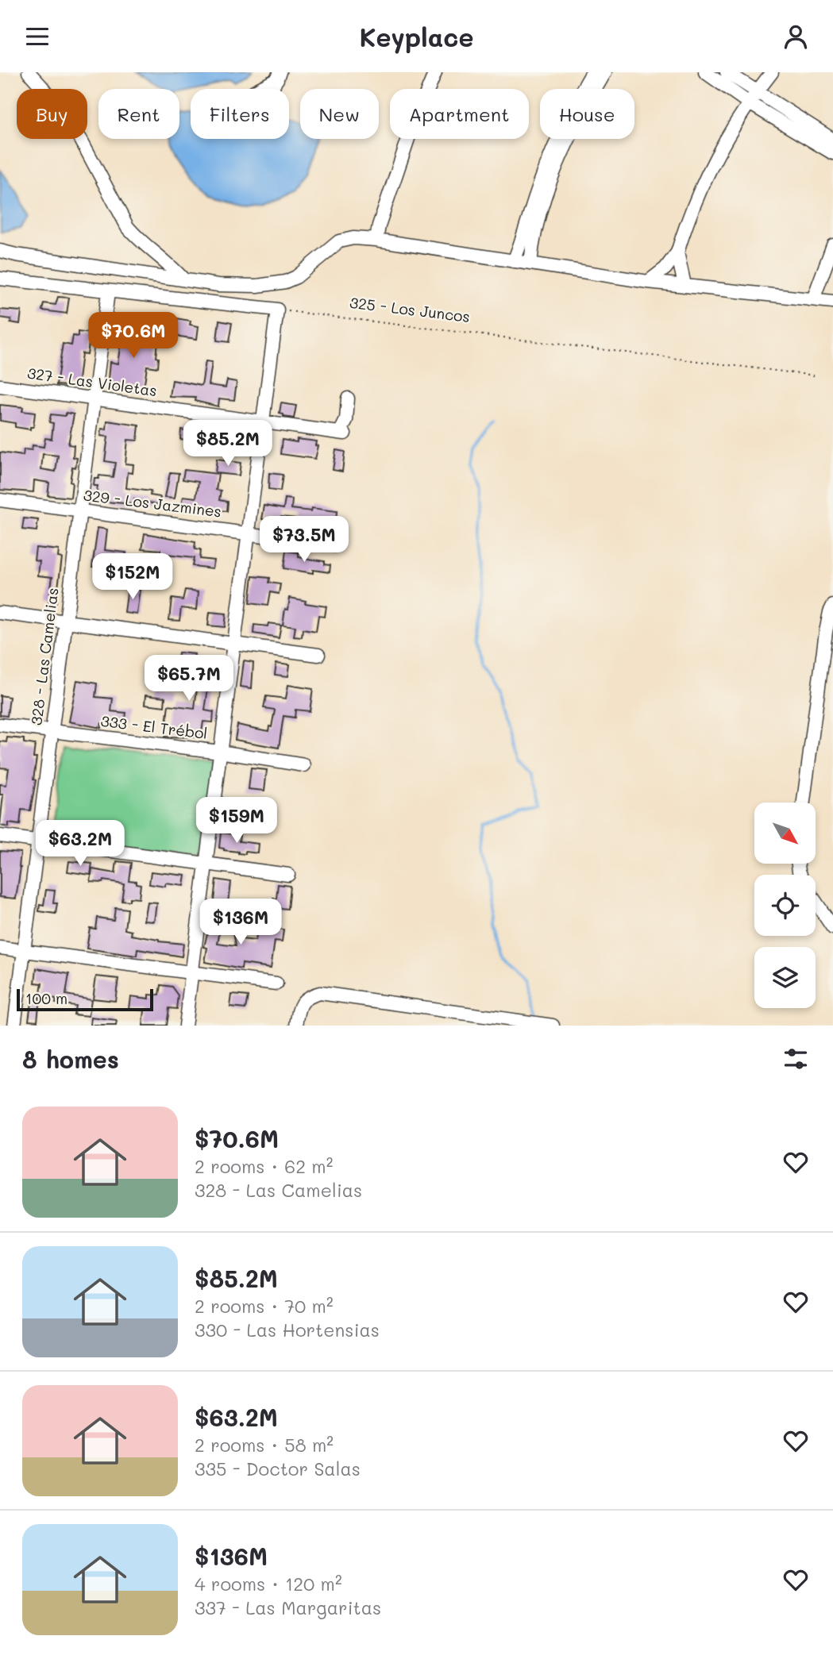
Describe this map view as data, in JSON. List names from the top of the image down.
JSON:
{
  "streets": {
    "street": [
      "327 - Las Violetas",
      "329 - Los Jazmines",
      "328 - Las Camelias",
      "333 - El Trébol"
    ],
    "path": ["325 - Los Juncos"]
  },
  "crossings": [
    ["327 - Las Violetas", "328 - Las Camelias"],
    ["329 - Los Jazmines", "328 - Las Camelias"],
    ["328 - Las Camelias", "333 - El Trébol"]
  ],
  "scale_bar": "100 m",
  "north": "bottom right",
  "page": {
    "header": "Keyplace",
    "chip": [
      "Buy",
      "Rent",
      "Filters",
      "New",
      "Apartment",
      "House"
    ],
    "price": [
      "$70.6M",
      "$85.2M",
      "$73.5M",
      "$152M",
      "$65.7M",
      "$159M",
      "$63.2M",
      "$136M"
    ],
    "scale": "100 m",
    "heading": "8 homes",
    "list": [
      {
        "name": "$70.6M",
        "note": "2 rooms · 62 m² · 328 - Las Camelias"
      },
      {
        "name": "$85.2M",
        "note": "2 rooms · 70 m² · 330 - Las Hortensias"
      },
      {
        "name": "$63.2M",
        "note": "2 rooms · 58 m² · 335 - Doctor Salas"
      },
      {
        "name": "$136M",
        "note": "4 rooms · 120 m² · 337 - Las Margaritas"
      }
    ]
  }
}
